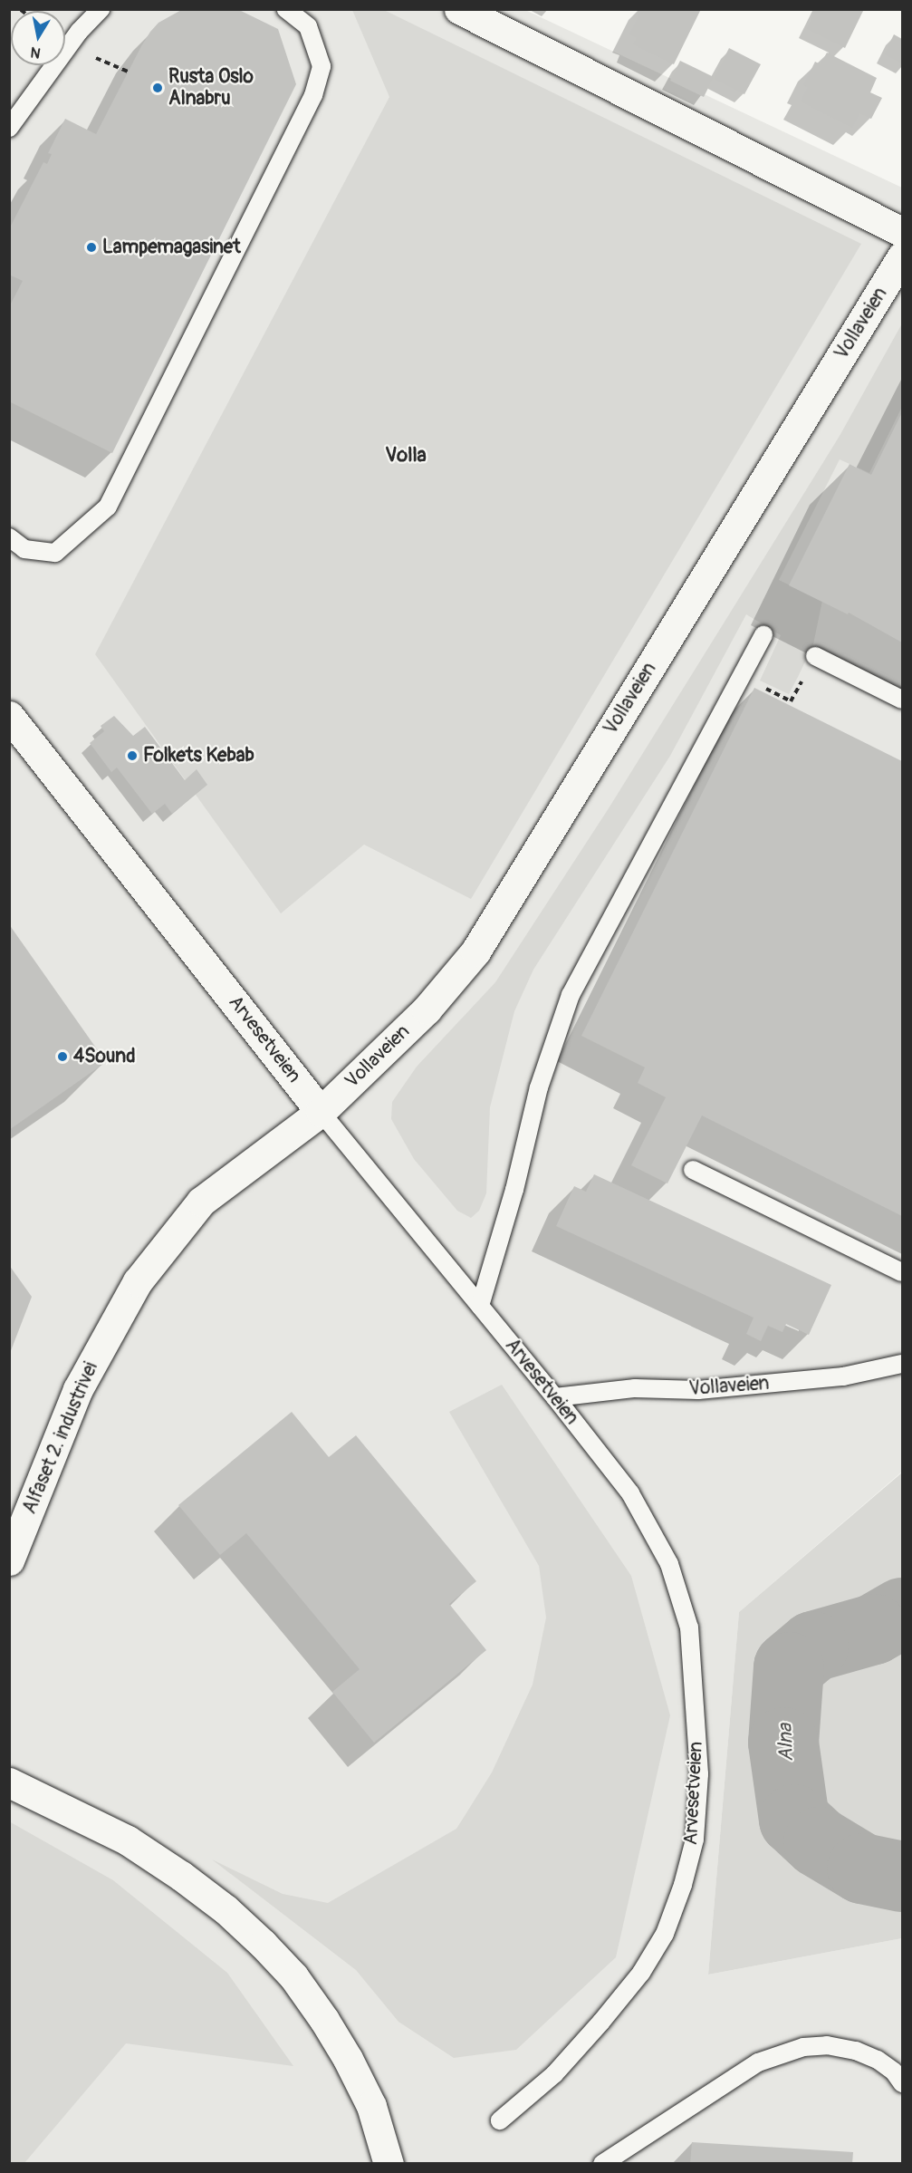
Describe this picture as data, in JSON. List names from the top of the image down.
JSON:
{
  "streets": {
    "street": ["Vollaveien", "Arvesetveien", "Alfaset 2. industrivei"]
  },
  "crossings": [
    ["Vollaveien", "Arvesetveien"],
    ["Vollaveien", "Alfaset 2. industrivei"],
    ["Arvesetveien", "Alfaset 2. industrivei"]
  ],
  "districts": ["Volla"],
  "water": ["Alna"],
  "places": [
    "Rusta Oslo Alnabru",
    "Lampemagasinet",
    "Folkets Kebab",
    "4Sound"
  ],
  "north": "bottom"
}
